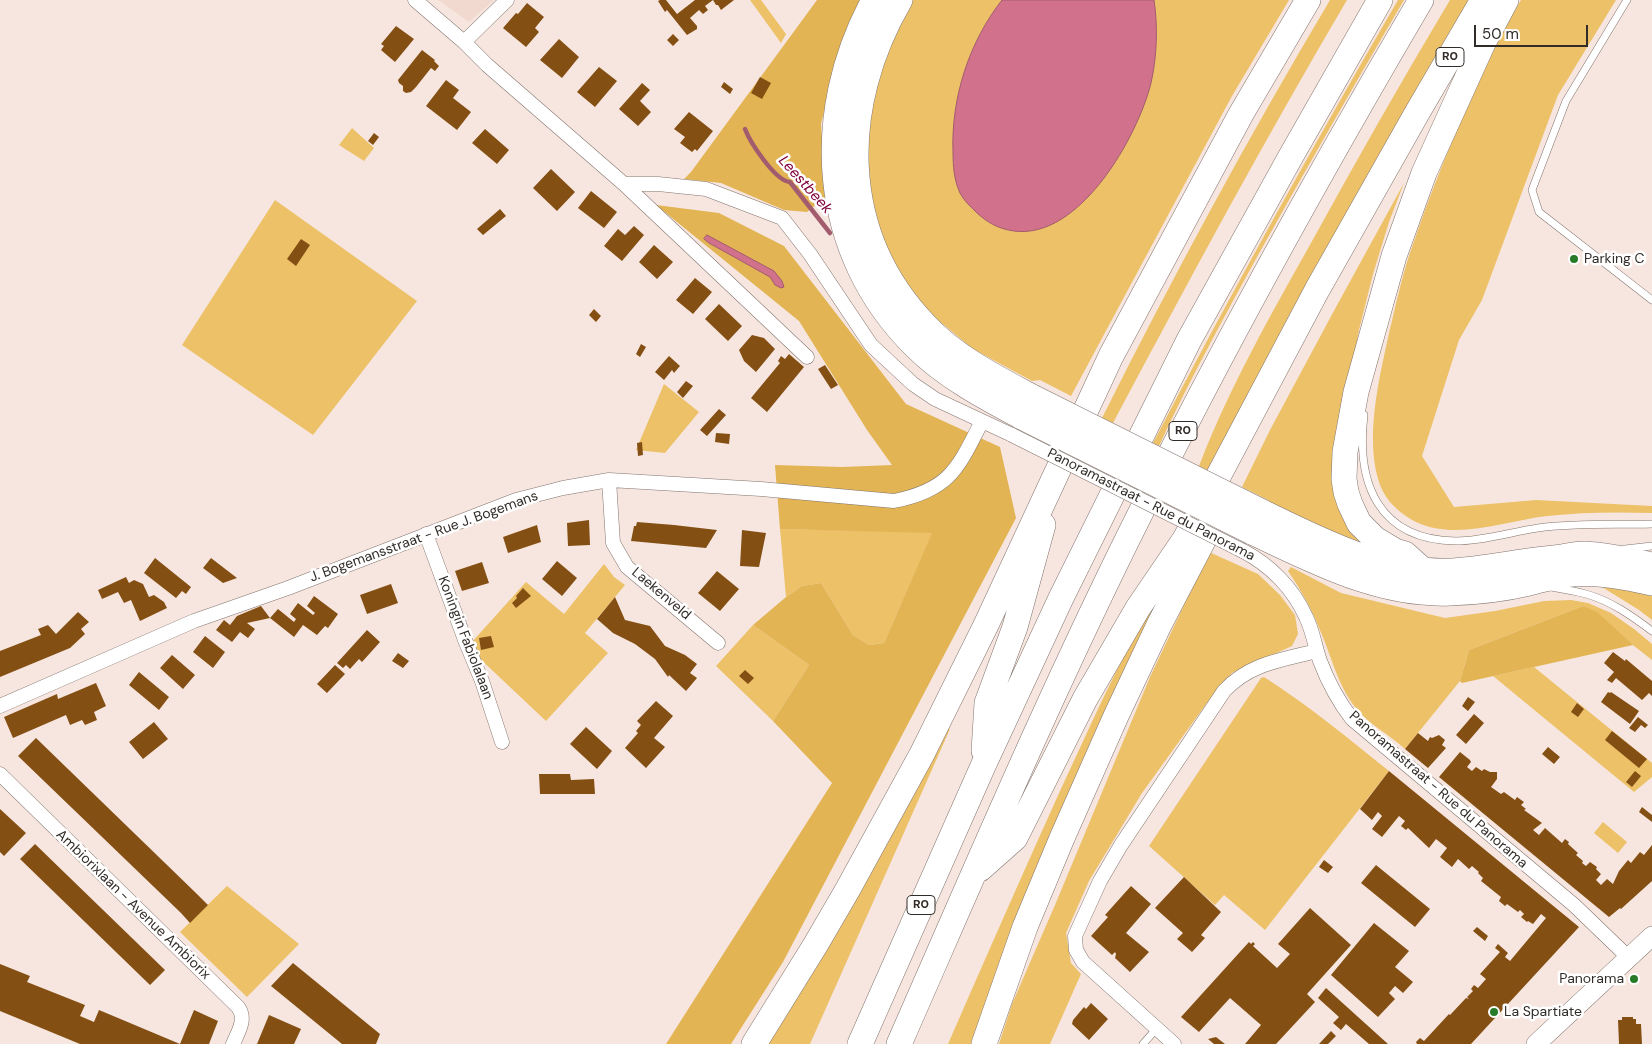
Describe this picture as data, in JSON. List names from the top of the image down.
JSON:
{
  "streets": {
    "highway": ["R0"],
    "street": [
      "Panoramastraat - Rue du Panorama",
      "J. Bogemansstraat - Rue J. Bogemans",
      "Laekenveld",
      "Koningin Fabiolalaan",
      "Ambiorixlaan - Avenue Ambiorix"
    ]
  },
  "crossings": [
    ["J. Bogemansstraat - Rue J. Bogemans", "Laekenveld"],
    ["J. Bogemansstraat - Rue J. Bogemans", "Koningin Fabiolalaan"]
  ],
  "water": ["Leestbeek"],
  "places": ["Parking C", "Panorama", "La Spartiate"],
  "scale_bar": "50 m"
}
